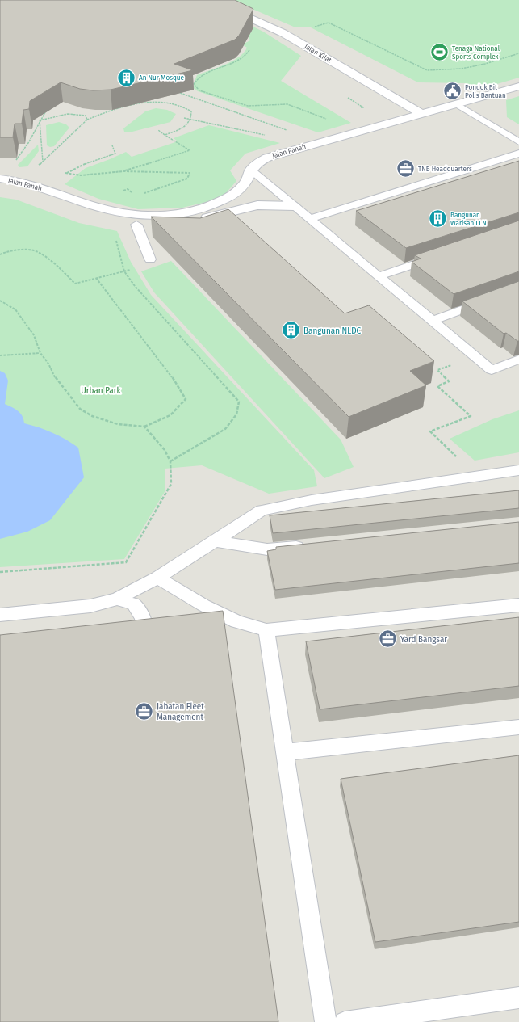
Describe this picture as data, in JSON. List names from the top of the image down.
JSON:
{
  "streets": {
    "street": ["Jalan Kilat", "Jalan Panah"]
  },
  "crossings": [
    ["Jalan Kilat", "Jalan Panah"]
  ],
  "parks": ["Urban Park"],
  "places": {
    "sports": ["Tenaga National Sports Complex"],
    "building": ["An Nur Mosque", "Bangunan Warisan LLN", "Bangunan NLDC"],
    "public building": ["Pondok Bit Polis Bantuan"],
    "office": ["TNB Headquarters", "Yard Bangsar", "Jabatan Fleet Management"]
  }
}
